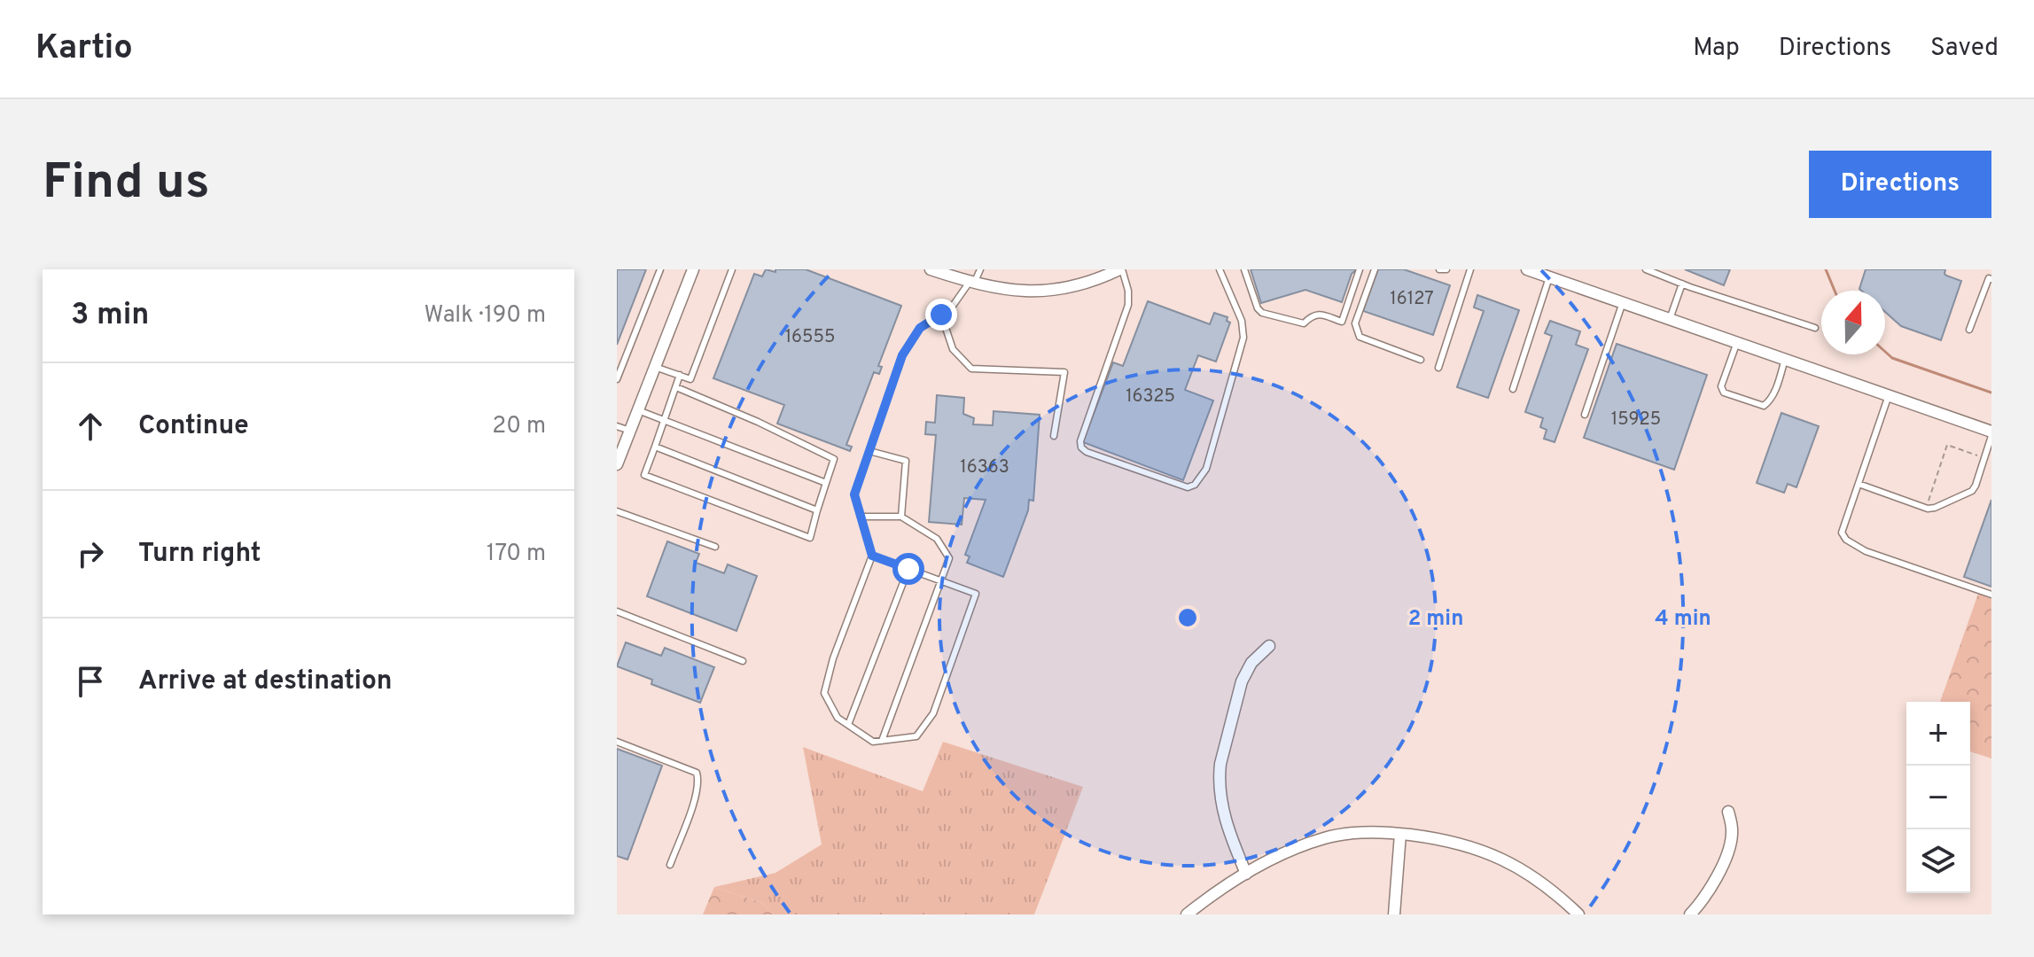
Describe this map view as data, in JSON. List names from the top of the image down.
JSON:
{
  "house_numbers": [
    "16127",
    "16555",
    "16325",
    "15925",
    "16363"
  ],
  "north": "top",
  "page": {
    "header": "Kartio",
    "nav": ["Map", "Directions", "Saved"],
    "buttons": "Directions",
    "title": "Find us",
    "heading": ["3 min", "Walk · 190 m"],
    "list": [
      ["Continue", "20 m"],
      ["Turn right", "170 m"],
      "Arrive at destination"
    ],
    "map_buttons": ["+", "−"]
  },
  "rings": ["2 min", "4 min"]
}
